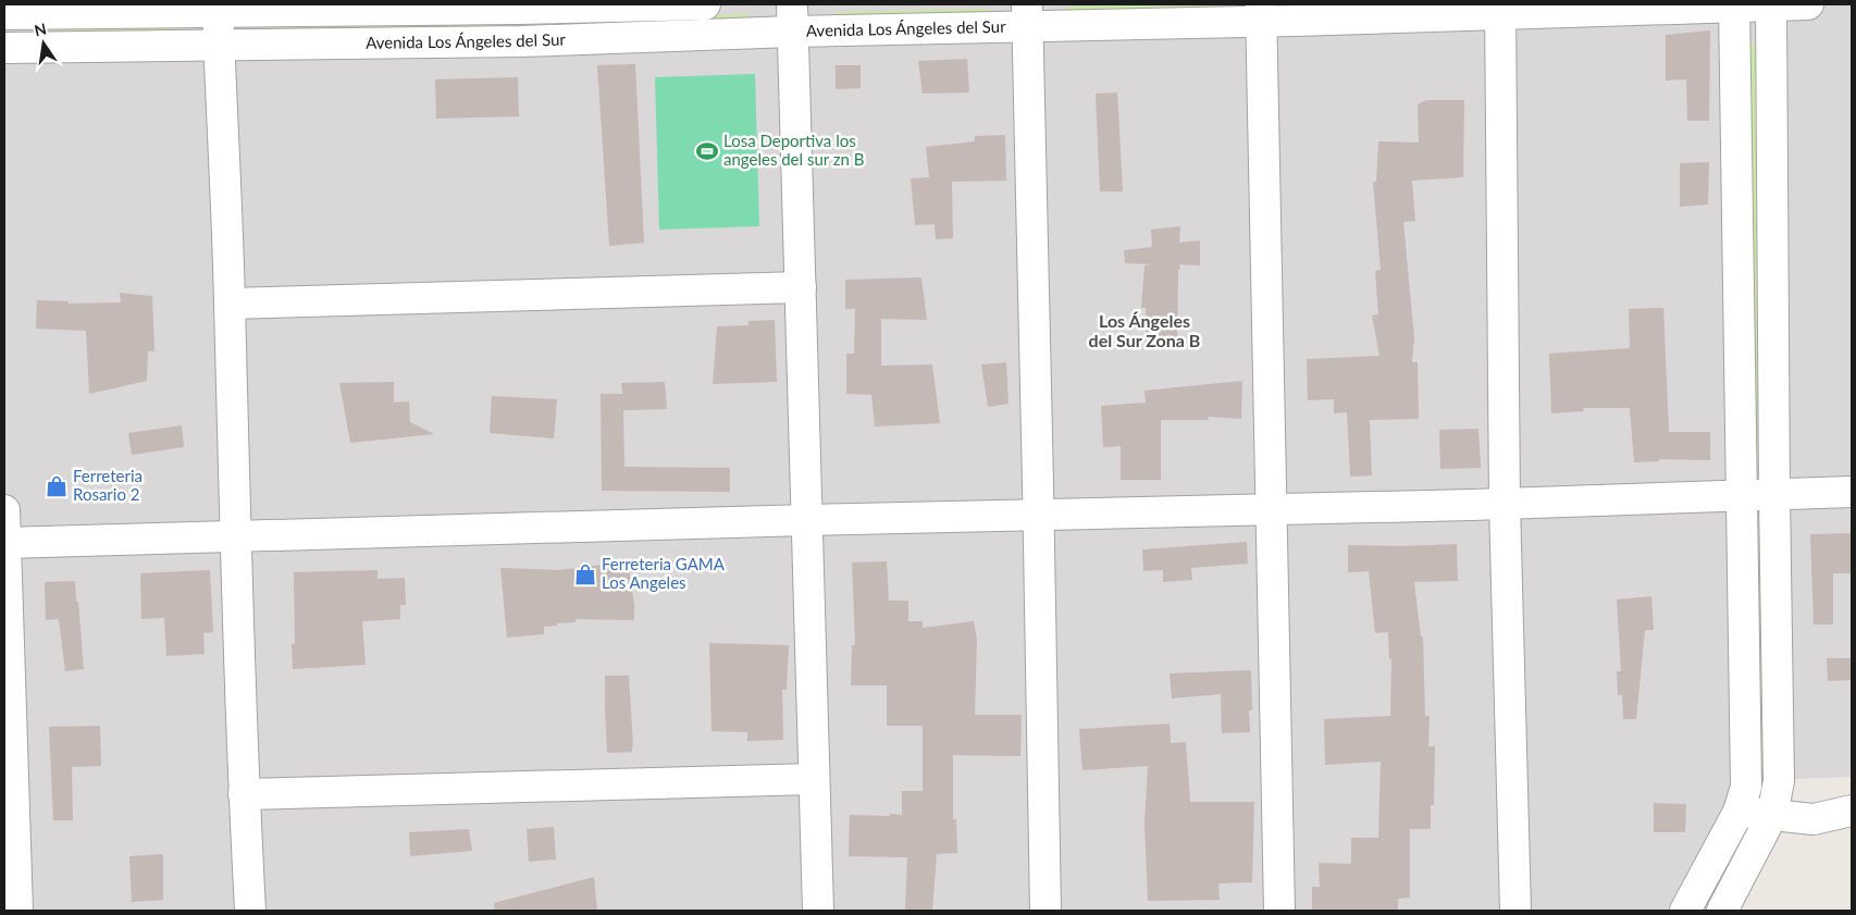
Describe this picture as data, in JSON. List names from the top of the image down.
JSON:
{
  "streets": {
    "street": ["Avenida Los Ángeles del Sur"]
  },
  "districts": ["Los Ángeles del Sur Zona B"],
  "places": {
    "sports": ["Losa Deportiva los angeles del sur zn B"],
    "shop": ["Ferreteria Rosario 2", "Ferreteria GAMA Los Angeles"]
  },
  "north": "top"
}
